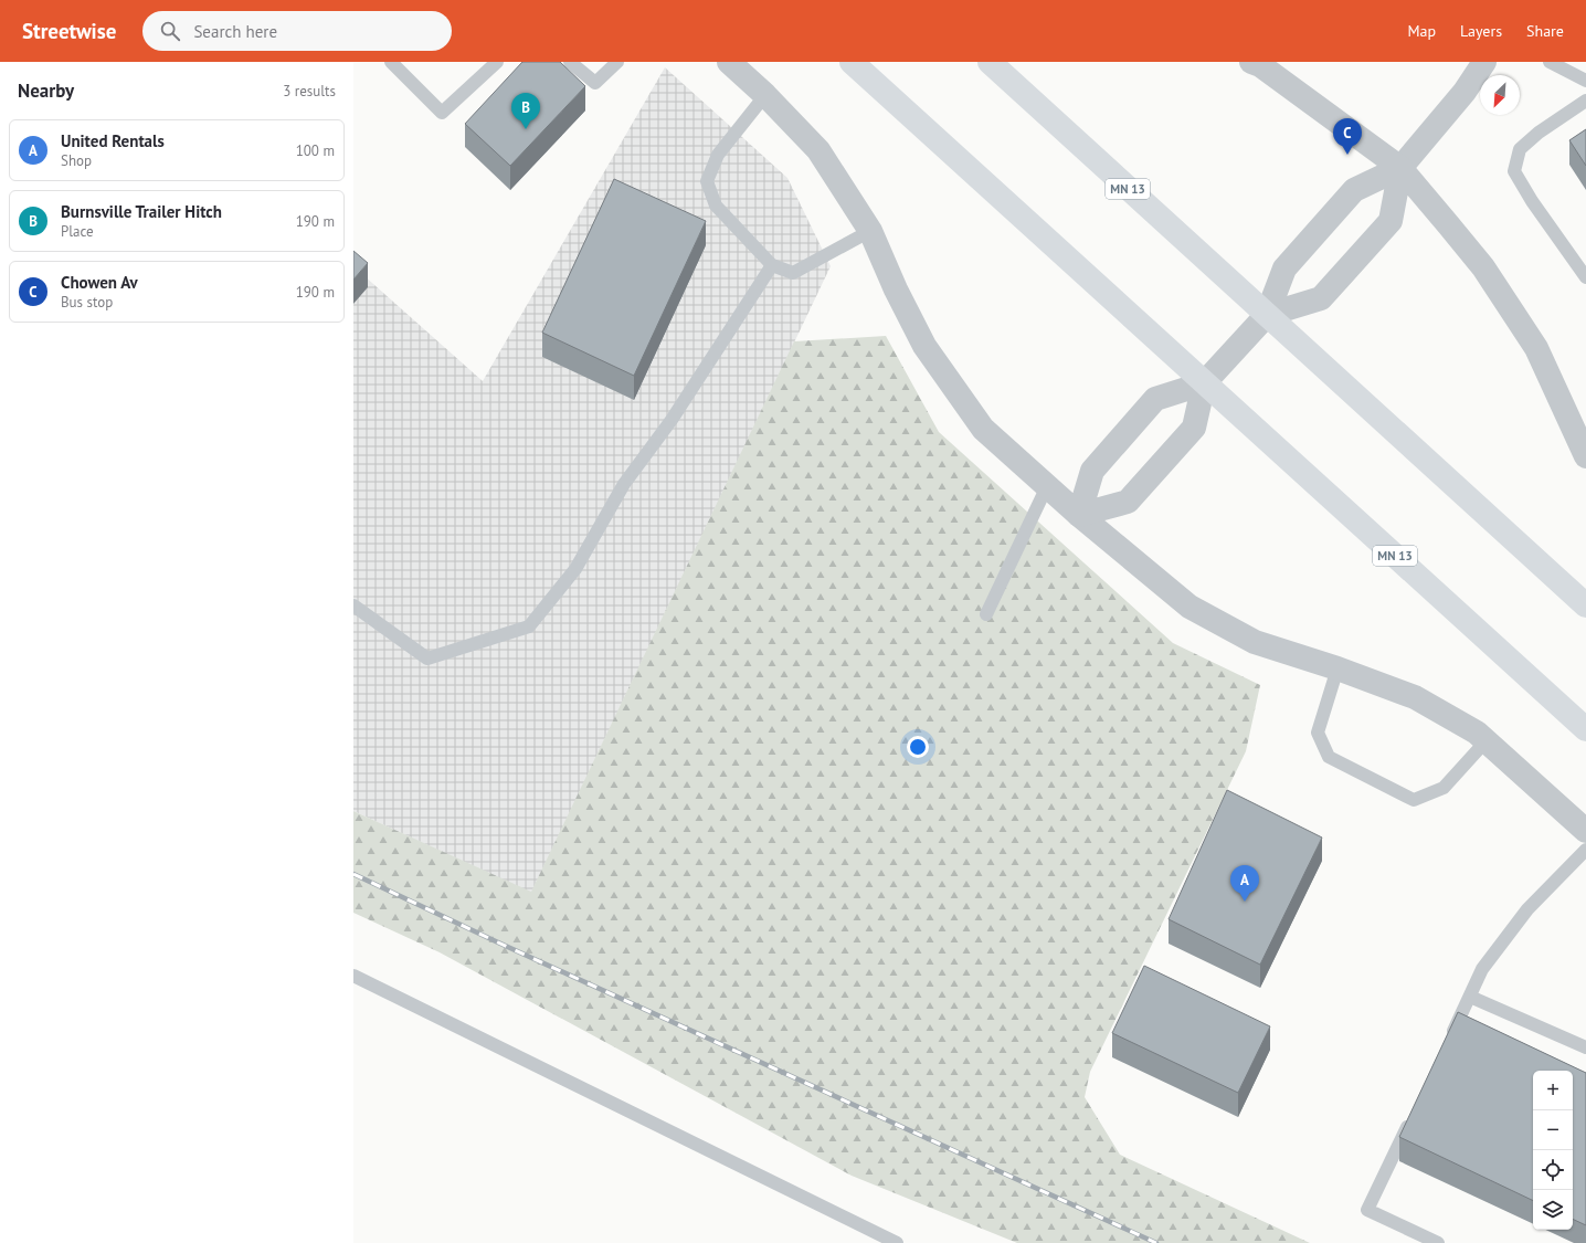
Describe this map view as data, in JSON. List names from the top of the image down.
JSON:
{
  "streets": {
    "highway": ["MN 13"]
  },
  "north": "bottom left",
  "page": {
    "header": "Streetwise",
    "search": "Search here",
    "nav": ["Map", "Layers", "Share"],
    "heading": ["Nearby", "3 results"],
    "pins": ["B", "C", "A"],
    "list": [
      {
        "mark": "A",
        "name": "United Rentals",
        "note": "Shop",
        "value": "100 m"
      },
      {
        "mark": "B",
        "name": "Burnsville Trailer Hitch",
        "note": "Place",
        "value": "190 m"
      },
      {
        "mark": "C",
        "name": "Chowen Av",
        "note": "Bus stop",
        "value": "190 m"
      }
    ],
    "map_buttons": ["+", "−"]
  }
}
